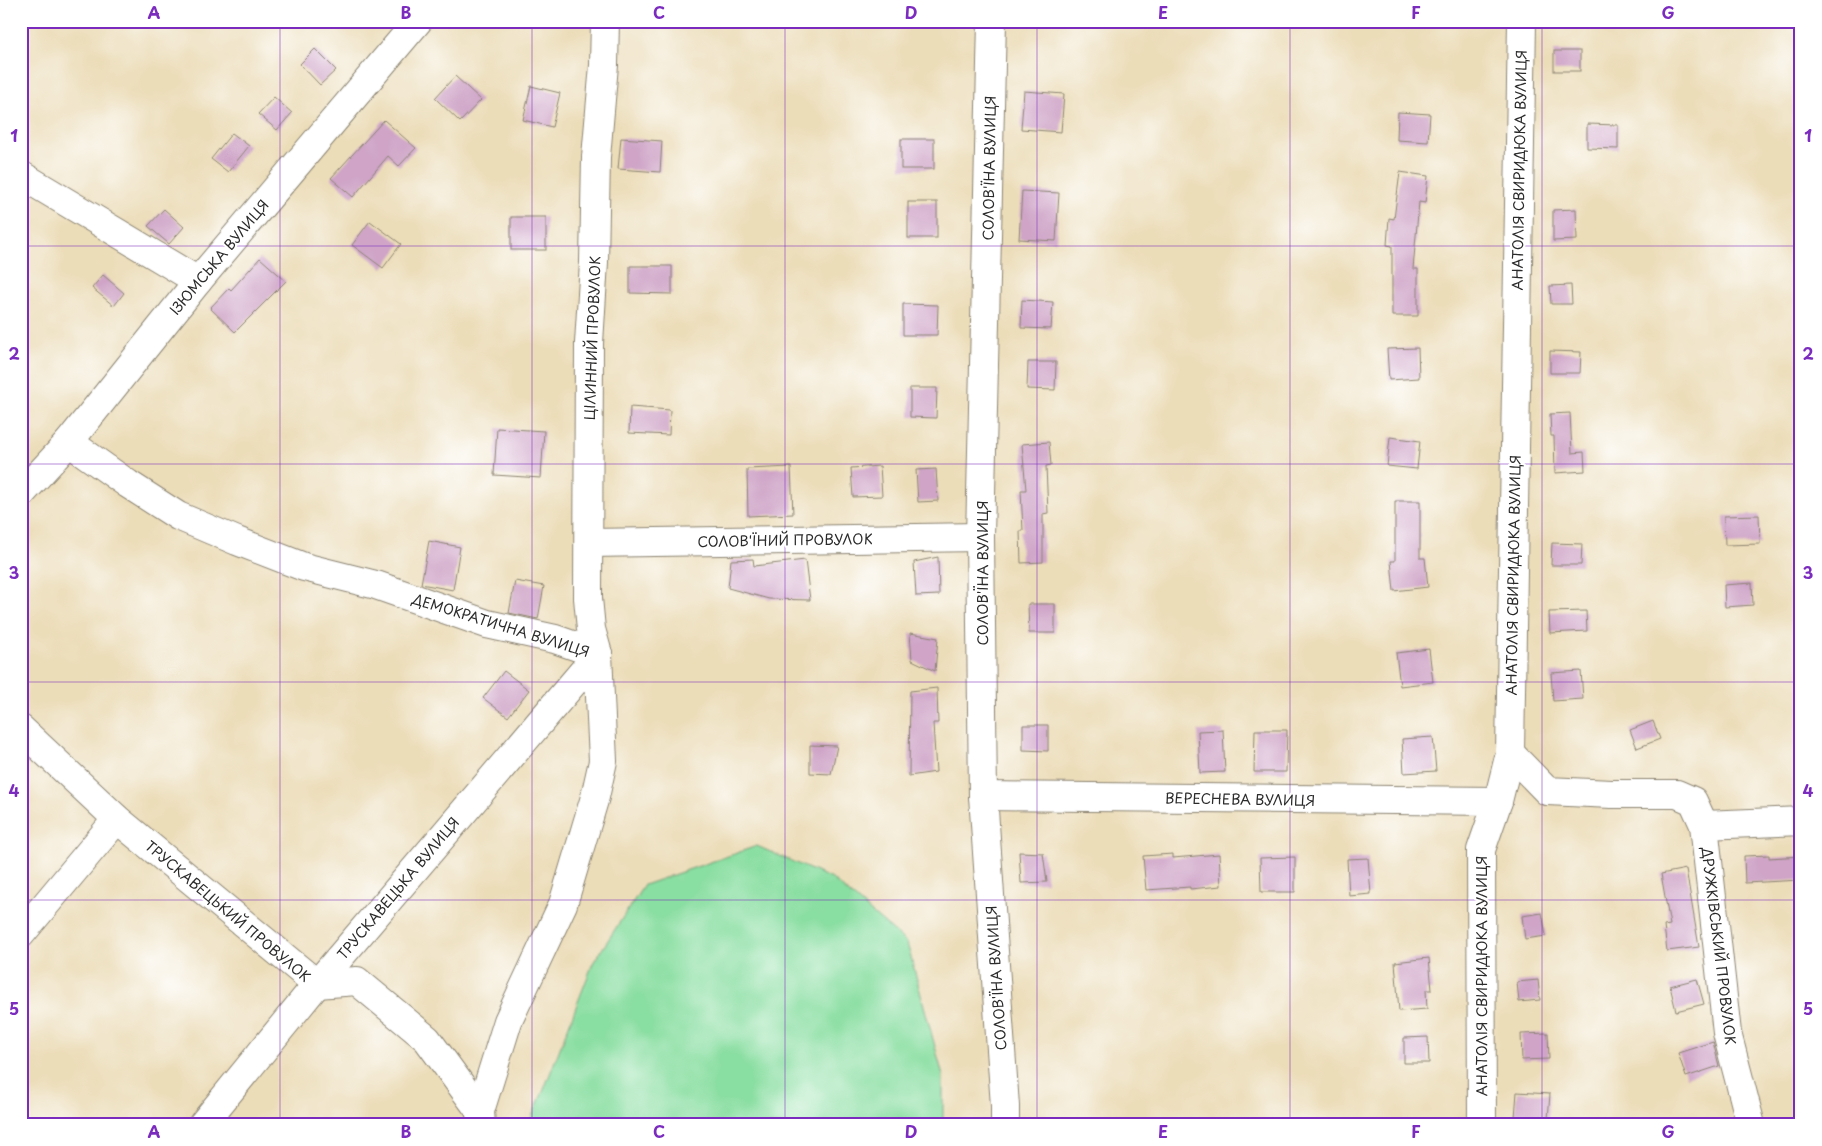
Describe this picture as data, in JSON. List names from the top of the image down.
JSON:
{
  "streets": {
    "street": [
      "СОЛОВ'ЇНА ВУЛИЦЯ",
      "АНАТОЛІЯ СВИРИДЮКА ВУЛИЦЯ",
      "ІЗЮМСЬКА ВУЛИЦЯ",
      "ЦІЛИННИЙ ПРОВУЛОК",
      "СОЛОВ'ЇНИЙ ПРОВУЛОК",
      "ДЕМОКРАТИЧНА ВУЛИЦЯ",
      "ВЕРЕСНЕВА ВУЛИЦЯ",
      "ТРУСКАВЕЦЬКА ВУЛИЦЯ",
      "ТРУСКАВЕЦЬКИЙ ПРОВУЛОК",
      "ДРУЖКІВСЬКИЙ ПРОВУЛОК"
    ]
  },
  "crossings": [
    ["СОЛОВ'ЇНА ВУЛИЦЯ", "СОЛОВ'ЇНИЙ ПРОВУЛОК"],
    ["СОЛОВ'ЇНА ВУЛИЦЯ", "ВЕРЕСНЕВА ВУЛИЦЯ"],
    ["АНАТОЛІЯ СВИРИДЮКА ВУЛИЦЯ", "ВЕРЕСНЕВА ВУЛИЦЯ"],
    ["ІЗЮМСЬКА ВУЛИЦЯ", "ДЕМОКРАТИЧНА ВУЛИЦЯ"],
    ["ЦІЛИННИЙ ПРОВУЛОК", "СОЛОВ'ЇНИЙ ПРОВУЛОК"],
    ["ЦІЛИННИЙ ПРОВУЛОК", "ДЕМОКРАТИЧНА ВУЛИЦЯ"],
    ["ЦІЛИННИЙ ПРОВУЛОК", "ТРУСКАВЕЦЬКА ВУЛИЦЯ"],
    ["ДЕМОКРАТИЧНА ВУЛИЦЯ", "ТРУСКАВЕЦЬКА ВУЛИЦЯ"],
    ["ДЕМОКРАТИЧНА ВУЛИЦЯ", "ТРУСКАВЕЦЬКИЙ ПРОВУЛОК"],
    ["ТРУСКАВЕЦЬКА ВУЛИЦЯ", "ТРУСКАВЕЦЬКИЙ ПРОВУЛОК"]
  ],
  "grid": {
    "columns": [
      "A",
      "B",
      "C",
      "D",
      "E",
      "F",
      "G"
    ],
    "rows": [
      "1",
      "2",
      "3",
      "4",
      "5"
    ]
  }
}
